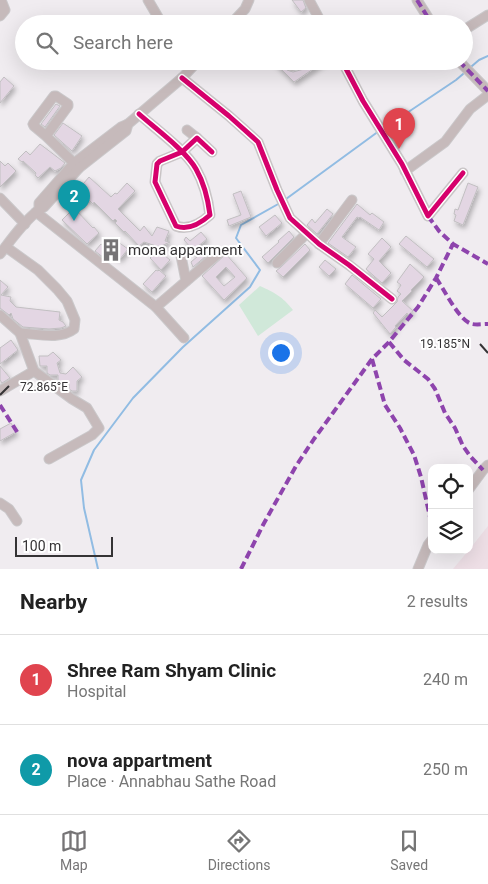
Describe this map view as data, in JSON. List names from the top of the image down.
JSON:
{
  "places": {
    "building": ["mona apparment"]
  },
  "scale_bar": "100 m",
  "page": {
    "search": "Search here",
    "pins": ["1", "2"],
    "scale": "100 m",
    "heading": ["Nearby", "2 results"],
    "list": [
      {
        "mark": "1",
        "name": "Shree Ram Shyam Clinic",
        "note": "Hospital",
        "value": "240 m"
      },
      {
        "mark": "2",
        "name": "nova appartment",
        "note": "Place · Annabhau Sathe Road",
        "value": "250 m"
      }
    ],
    "nav": ["Map", "Directions", "Saved"]
  },
  "coordinates": ["19.185°N", "72.865°E"]
}
